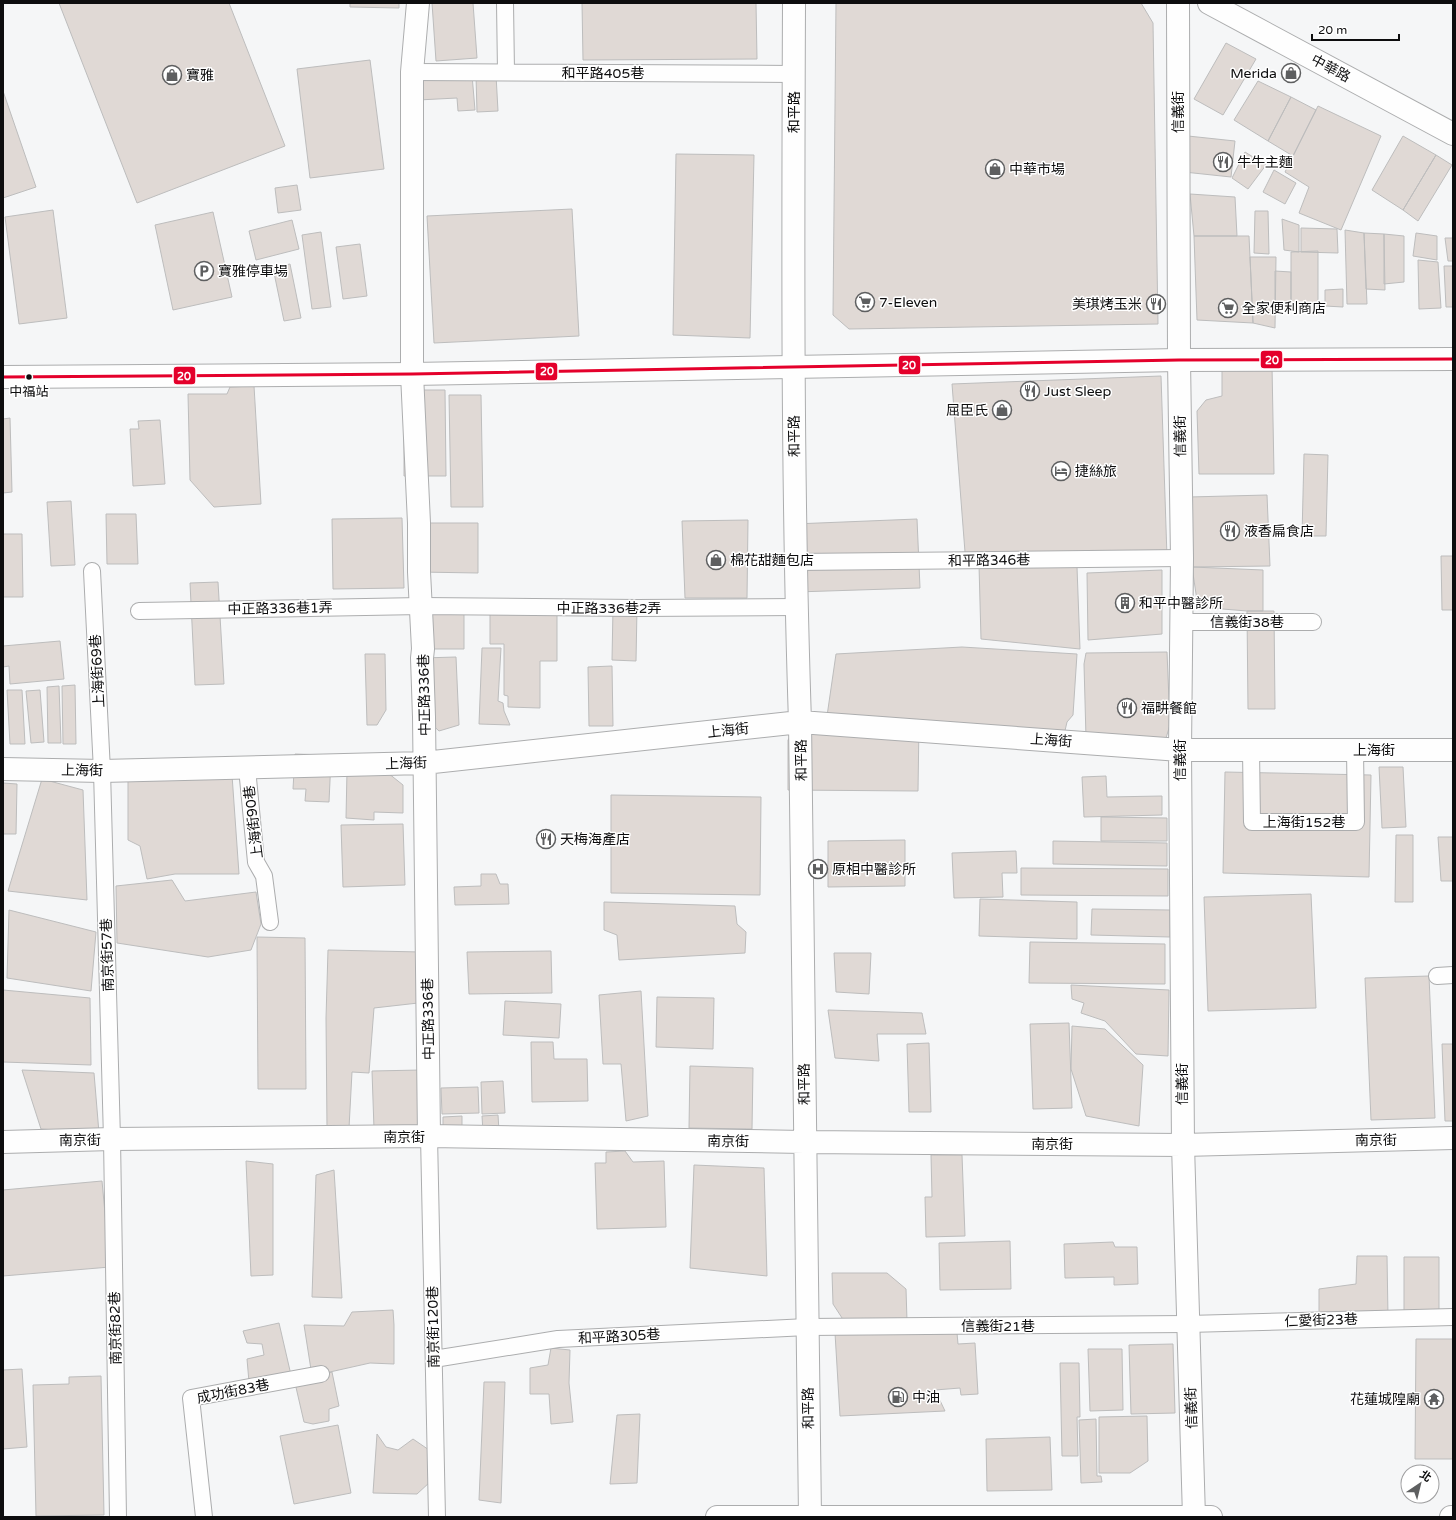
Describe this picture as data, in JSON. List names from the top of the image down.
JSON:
{
  "streets": {
    "street": [
      "中華路",
      "和平路",
      "信義街",
      "中正路336巷",
      "上海街",
      "南京街"
    ],
    "lane": [
      "和平路405巷",
      "和平路346巷",
      "中正路336巷1弄",
      "中正路336巷2弄",
      "信義街38巷",
      "上海街69巷",
      "上海街90巷",
      "上海街152巷",
      "南京街57巷",
      "仁愛街23巷",
      "信義街21巷",
      "南京街120巷",
      "南京街82巷",
      "和平路305巷",
      "成功街83巷"
    ]
  },
  "crossings": [
    ["和平路405巷", "和平路"],
    ["和平路405巷", "中正路336巷"],
    ["和平路", "和平路346巷"],
    ["和平路", "中正路336巷2弄"],
    ["和平路", "上海街"],
    ["和平路", "南京街"],
    ["和平路", "信義街21巷"],
    ["和平路", "和平路305巷"],
    ["信義街", "和平路346巷"],
    ["信義街", "信義街38巷"],
    ["信義街", "上海街"],
    ["信義街", "南京街"],
    ["信義街", "仁愛街23巷"],
    ["信義街", "信義街21巷"],
    ["中正路336巷1弄", "中正路336巷2弄"],
    ["中正路336巷1弄", "中正路336巷"],
    ["中正路336巷2弄", "中正路336巷"],
    ["上海街69巷", "上海街"],
    ["上海街69巷", "南京街57巷"],
    ["中正路336巷", "上海街"],
    ["中正路336巷", "南京街"],
    ["中正路336巷", "南京街120巷"],
    ["上海街", "上海街90巷"],
    ["上海街", "上海街152巷"],
    ["上海街", "南京街57巷"],
    ["南京街57巷", "南京街"],
    ["南京街57巷", "南京街82巷"],
    ["南京街", "南京街120巷"],
    ["南京街", "南京街82巷"],
    ["仁愛街23巷", "信義街21巷"],
    ["信義街21巷", "和平路305巷"],
    ["南京街120巷", "和平路305巷"]
  ],
  "places": {
    "shop": [
      "Merida",
      "寶雅",
      "中華市場",
      "屈臣氏",
      "棉花甜麵包店"
    ],
    "restaurant": [
      "牛牛主麵",
      "美琪烤玉米",
      "Just Sleep",
      "液香扁食店",
      "福畊餐館",
      "天梅海產店"
    ],
    "parking": ["寶雅停車場"],
    "supermarket": ["7-Eleven", "全家便利商店"],
    "other": ["中福站"],
    "hotel": ["捷絲旅"],
    "building": ["和平中醫診所"],
    "hospital": ["原相中醫診所"],
    "fuel station": ["中油"],
    "temple": ["花蓮城隍廟"]
  },
  "lines": ["transit line 20"],
  "scale_bar": "20 m",
  "north": "top right"
}
